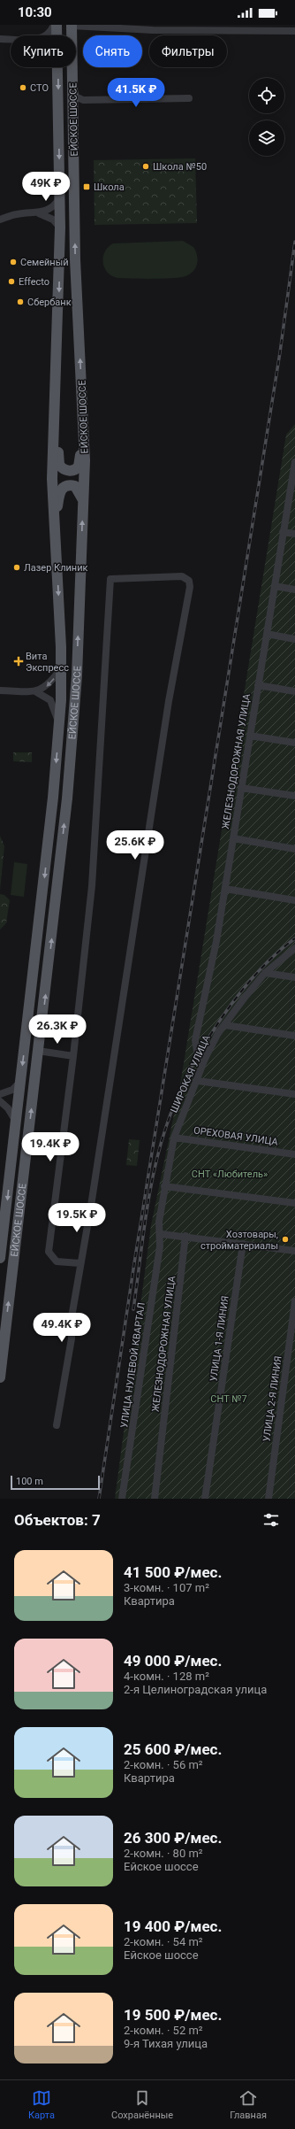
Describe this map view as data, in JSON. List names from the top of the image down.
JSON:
{
  "streets": {
    "main road": ["ЕЙСКОЕ ШОССЕ"],
    "street": [
      "ЖЕЛЕЗНОДОРОЖНАЯ УЛИЦА",
      "ШИРОКАЯ УЛИЦА",
      "ОРЕХОВАЯ УЛИЦА",
      "УЛИЦА 1-Я ЛИНИЯ",
      "УЛИЦА НУЛЕВОЙ КВАРТАЛ",
      "УЛИЦА 2-Я ЛИНИЯ"
    ]
  },
  "crossings": [
    ["ЖЕЛЕЗНОДОРОЖНАЯ УЛИЦА", "ШИРОКАЯ УЛИЦА"],
    ["ШИРОКАЯ УЛИЦА", "ОРЕХОВАЯ УЛИЦА"],
    ["ШИРОКАЯ УЛИЦА", "УЛИЦА НУЛЕВОЙ КВАРТАЛ"]
  ],
  "parks": ["СНТ «Любитель»", "СНТ №7"],
  "places": {
    "other": [
      "СТО",
      "Школа №50",
      "Семейный",
      "Effecto",
      "Сбербанк",
      "Лазер Клиник",
      "Хозтовары, стройматериалы"
    ],
    "transit": ["Школа"],
    "health": ["Вита Экспресс"]
  },
  "scale_bar": "100 m",
  "page": {
    "status": "10:30",
    "chip": ["Купить", "Снять", "Фильтры"],
    "price": [
      "41.5K ₽",
      "49K ₽",
      "25.6K ₽",
      "26.3K ₽",
      "19.4K ₽",
      "19.5K ₽",
      "49.4K ₽"
    ],
    "scale": "100 m",
    "heading": "Объектов: 7",
    "list": [
      {
        "name": "41 500 ₽/мес.",
        "note": "3-комн. · 107 m² · Квартира"
      },
      {
        "name": "49 000 ₽/мес.",
        "note": "4-комн. · 128 m² · 2-я Целиноградская улица"
      },
      {
        "name": "25 600 ₽/мес.",
        "note": "2-комн. · 56 m² · Квартира"
      },
      {
        "name": "26 300 ₽/мес.",
        "note": "2-комн. · 80 m² · Ейское шоссе"
      },
      {
        "name": "19 400 ₽/мес.",
        "note": "2-комн. · 54 m² · Ейское шоссе"
      },
      {
        "name": "19 500 ₽/мес.",
        "note": "2-комн. · 52 m² · 9-я Тихая улица"
      }
    ],
    "tabs": ["Карта", "Сохранённые", "Главная"]
  }
}
